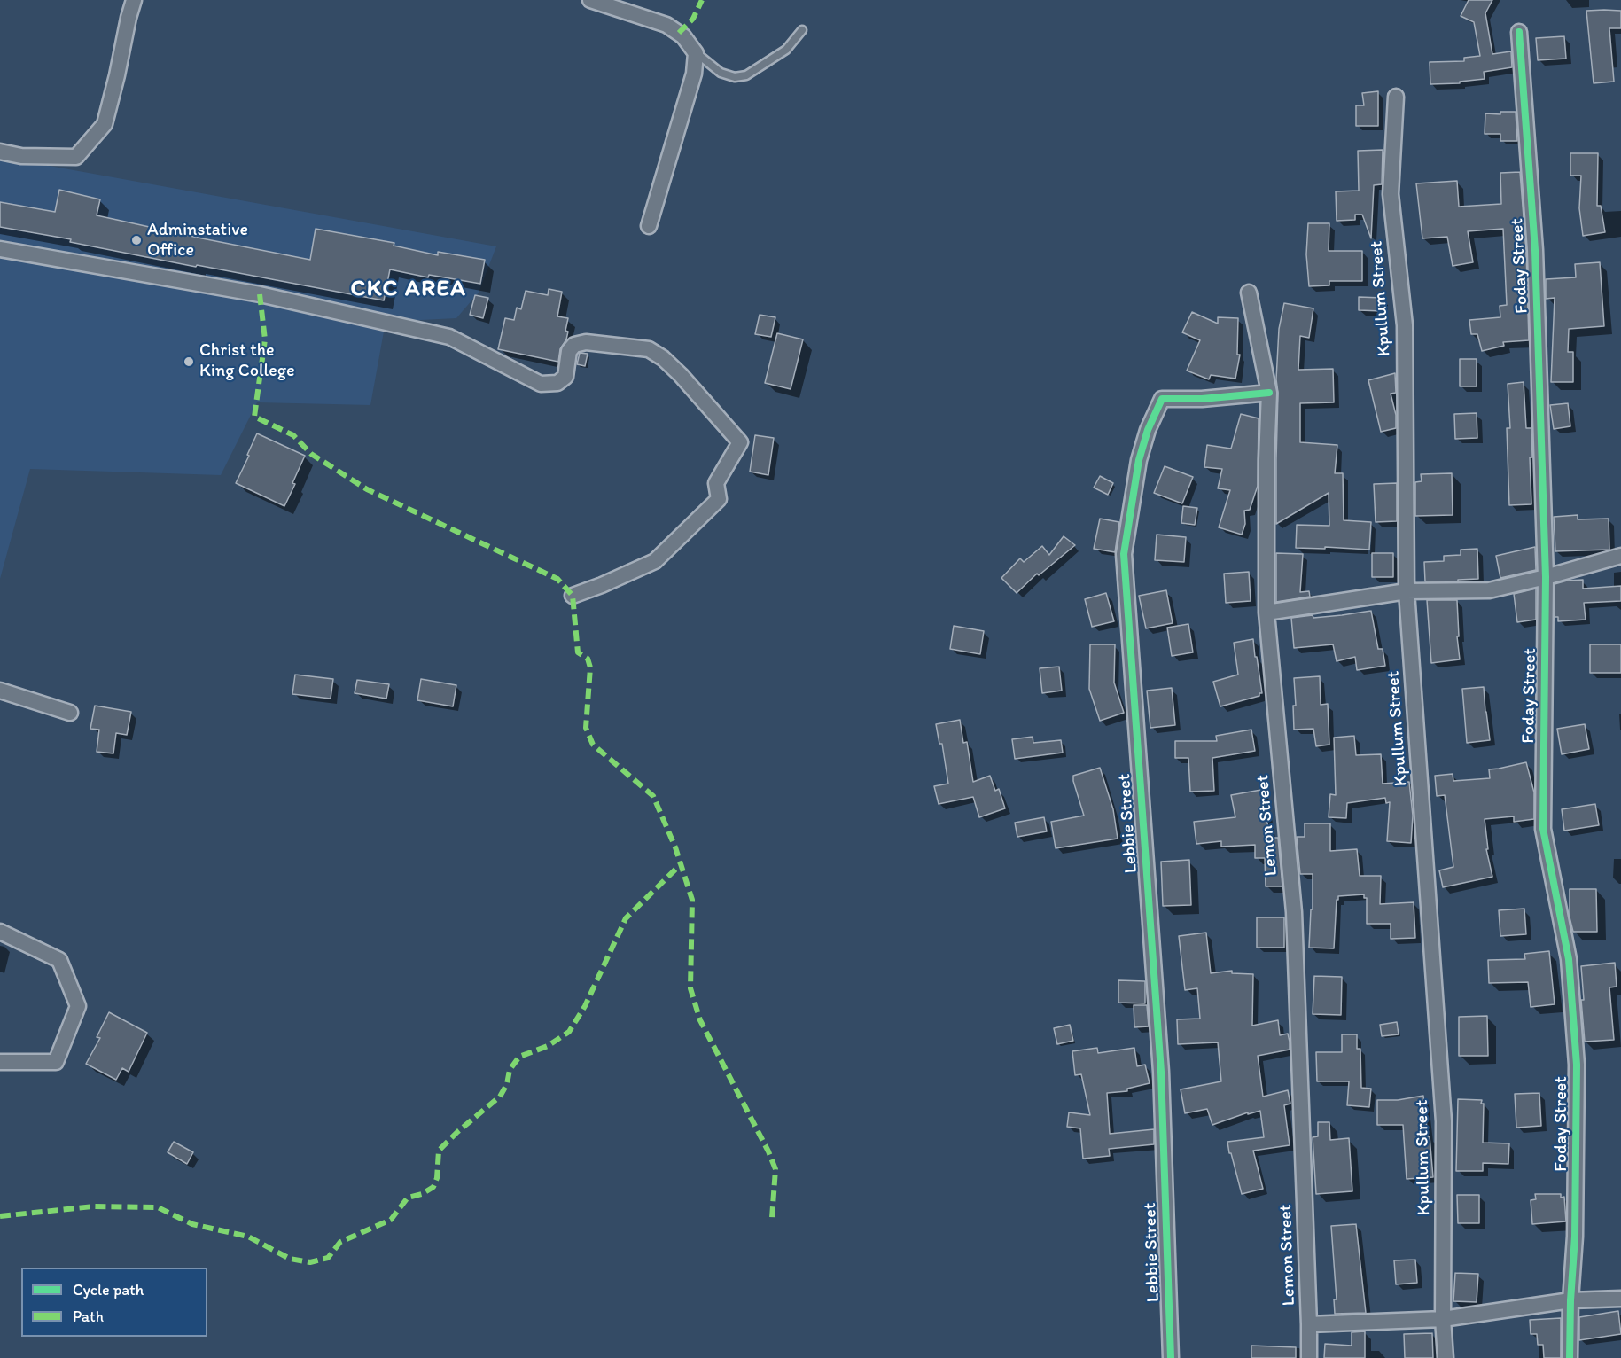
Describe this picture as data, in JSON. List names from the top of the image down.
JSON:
{
  "streets": {
    "street": [
      "Foday Street",
      "Kpullum Street",
      "Lebbie Street",
      "Lemon Street"
    ]
  },
  "crossings": [
    ["Lebbie Street", "Lemon Street"]
  ],
  "districts": ["CKC AREA"],
  "places": ["Adminstative Office", "Christ the King College"],
  "legend": ["Cycle path", "Path"]
}
